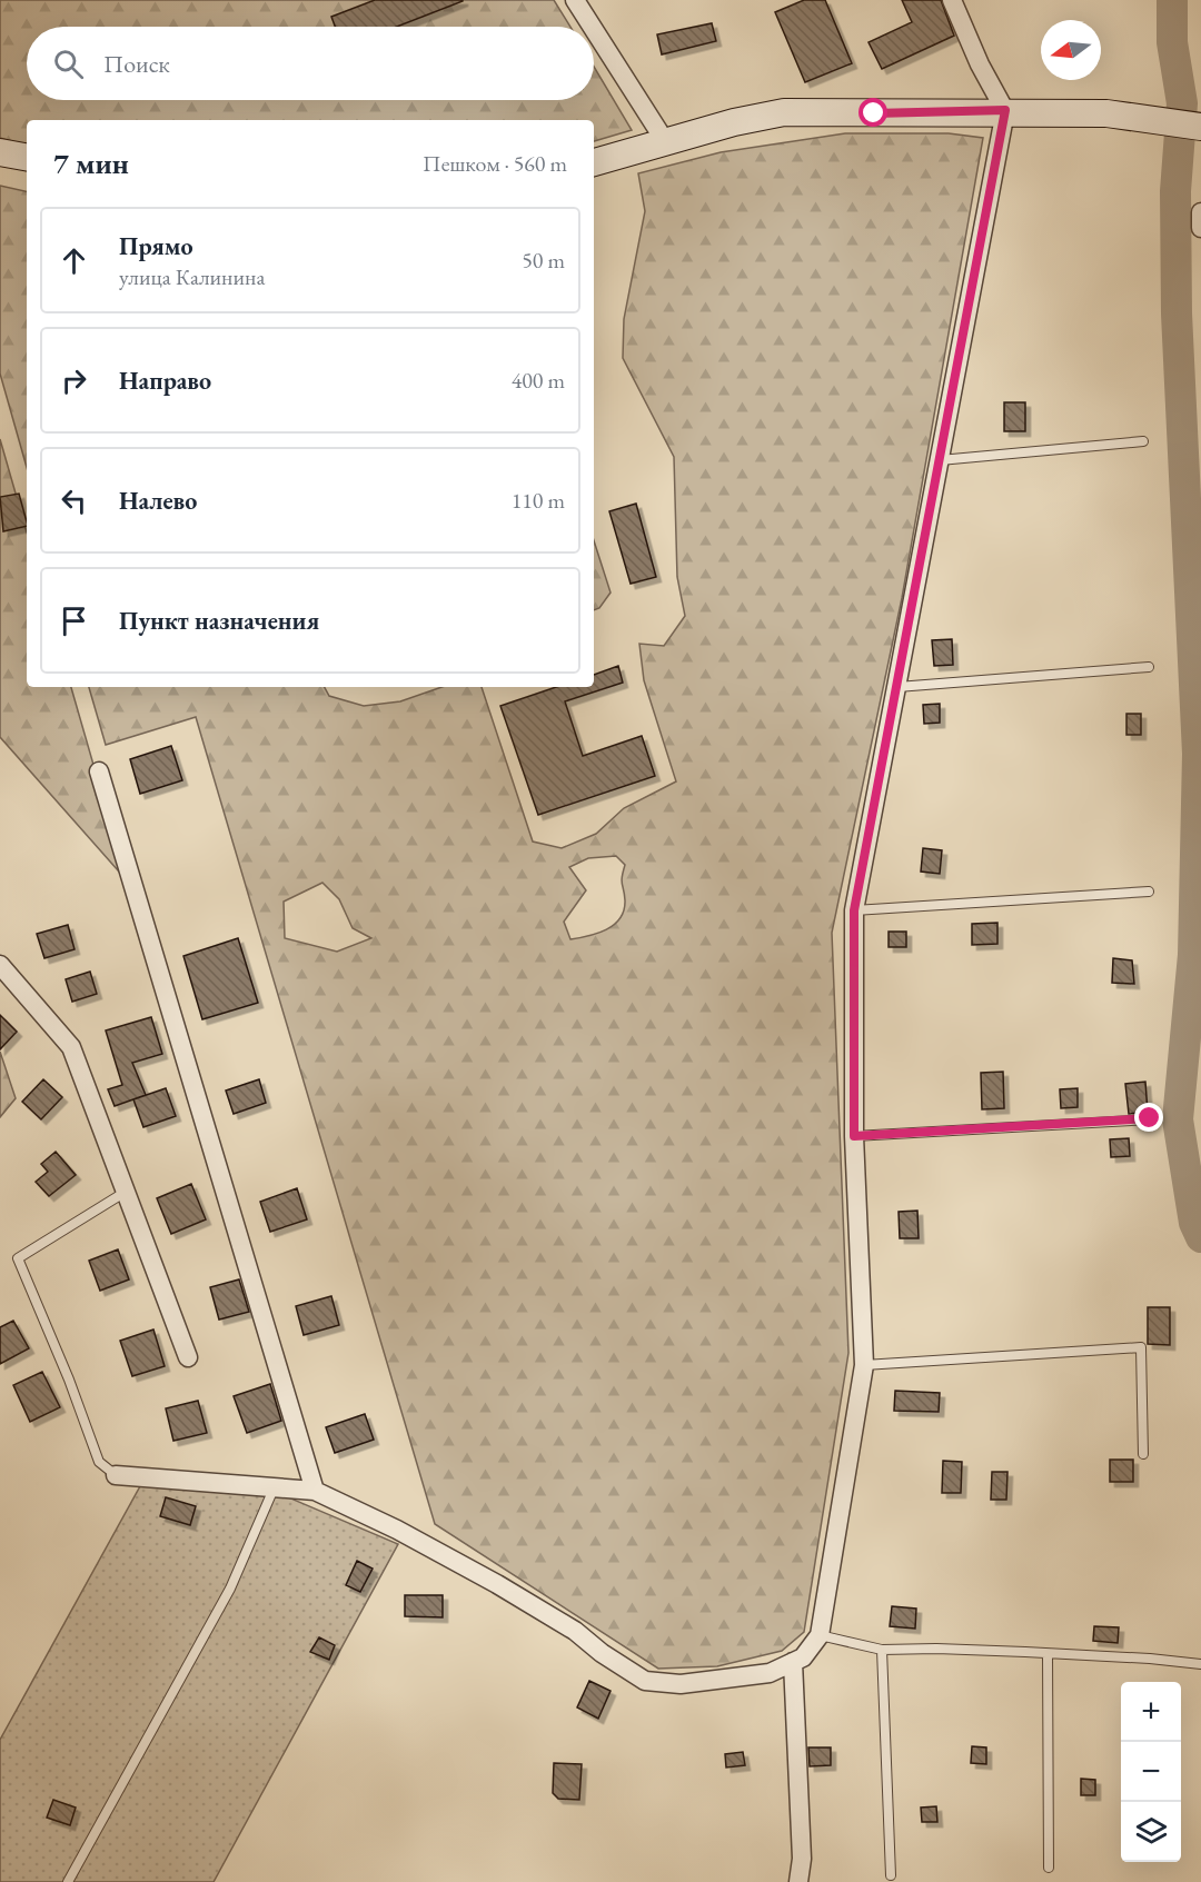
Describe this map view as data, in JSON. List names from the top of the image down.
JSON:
{
  "north": "left",
  "page": {
    "search": "Поиск",
    "heading": ["7 мин", "Пешком · 560 m"],
    "list": [
      ["Прямо", "улица Калинина", "50 m"],
      ["Направо", "400 m"],
      ["Налево", "110 m"],
      "Пункт назначения"
    ],
    "map_buttons": ["+", "−"]
  }
}
